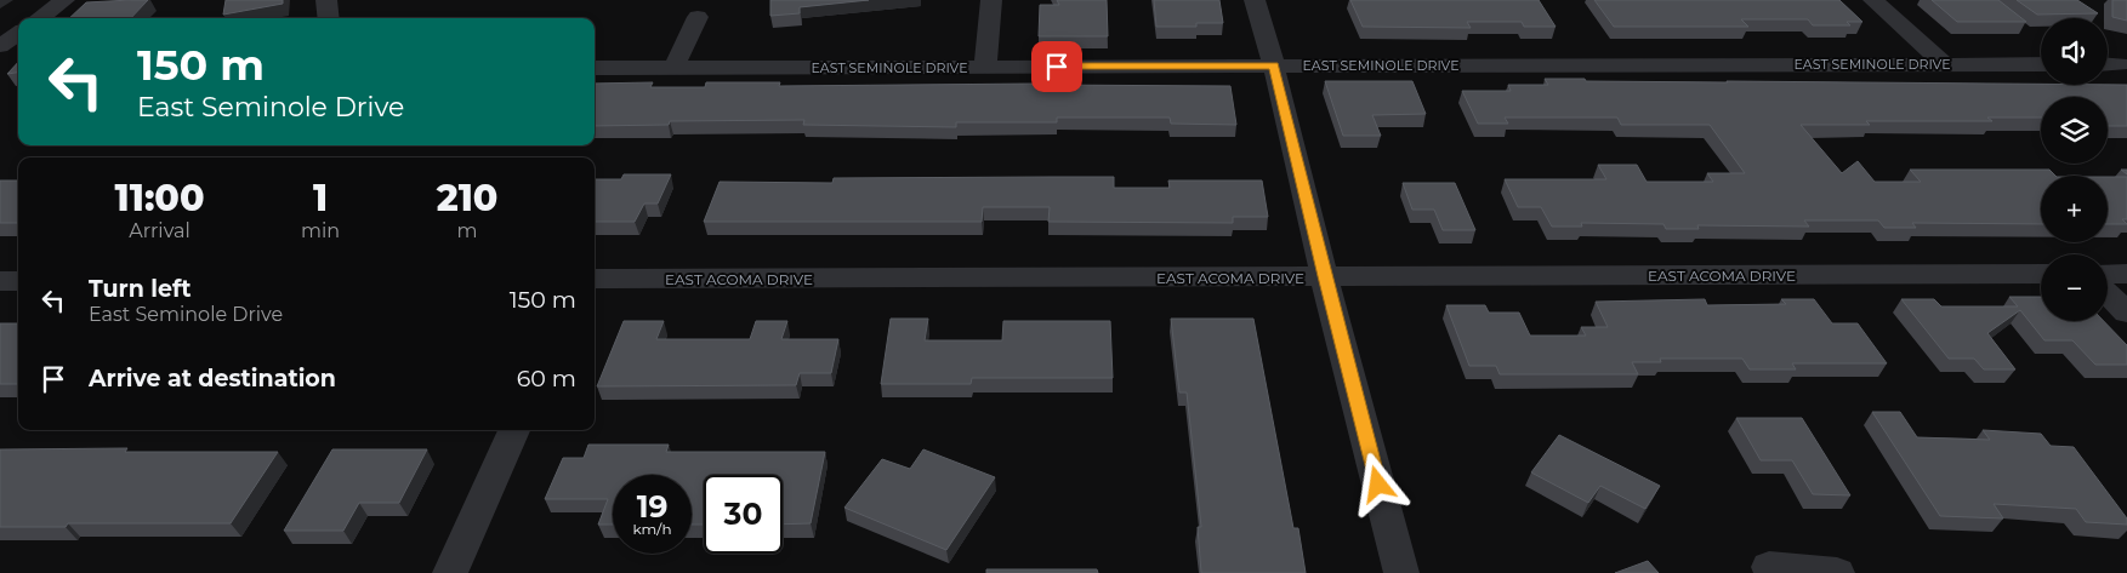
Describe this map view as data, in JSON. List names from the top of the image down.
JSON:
{
  "streets": {
    "street": ["EAST SEMINOLE DRIVE", "EAST ACOMA DRIVE"]
  },
  "page": {
    "map_buttons": ["+", "−"],
    "turn": ["150 m", "East Seminole Drive"],
    "eta": [
      "11:00",
      "Arrival",
      "1",
      "min",
      "210",
      "m"
    ],
    "list": [
      {
        "name": "Turn left",
        "note": "East Seminole Drive",
        "value": "150 m"
      },
      {
        "name": "Arrive at destination",
        "value": "60 m"
      }
    ],
    "speed": "19 km/h",
    "limit": "30"
  }
}
